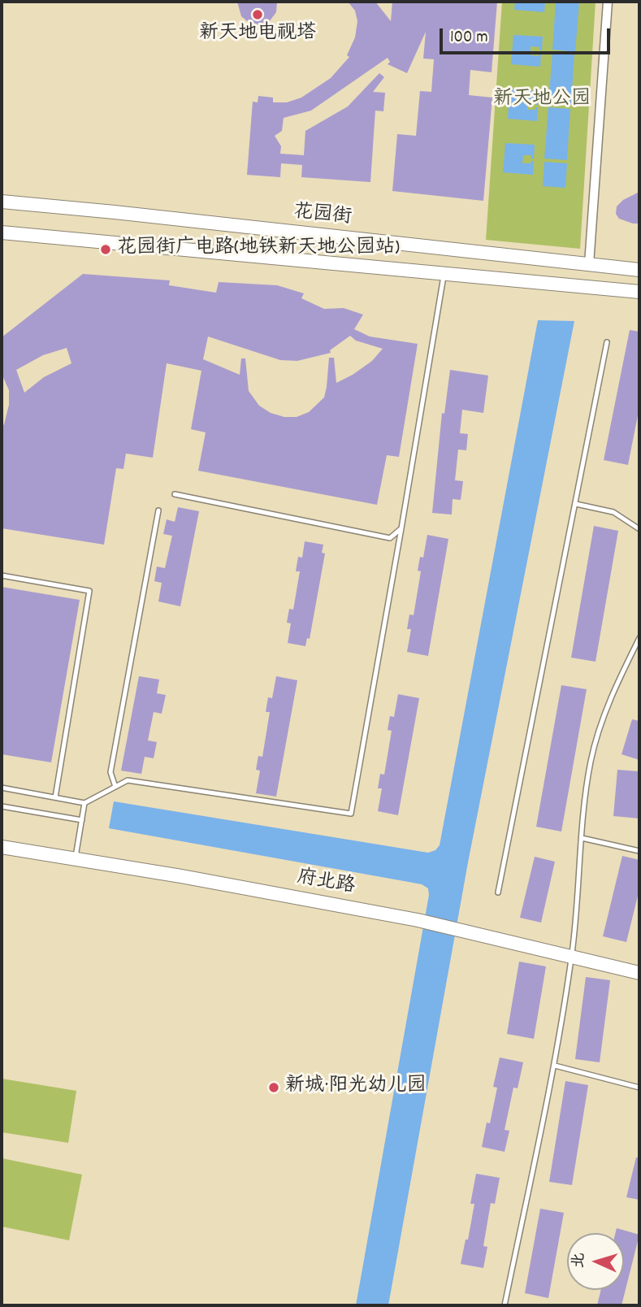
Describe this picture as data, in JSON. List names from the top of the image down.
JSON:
{
  "streets": {
    "main road": ["花园街", "府北路"]
  },
  "parks": ["新天地公园"],
  "places": ["新天地电视塔", "花园街广电路(地铁新天地公园站)", "新城·阳光幼儿园"],
  "scale_bar": "100 m",
  "north": "left"
}
